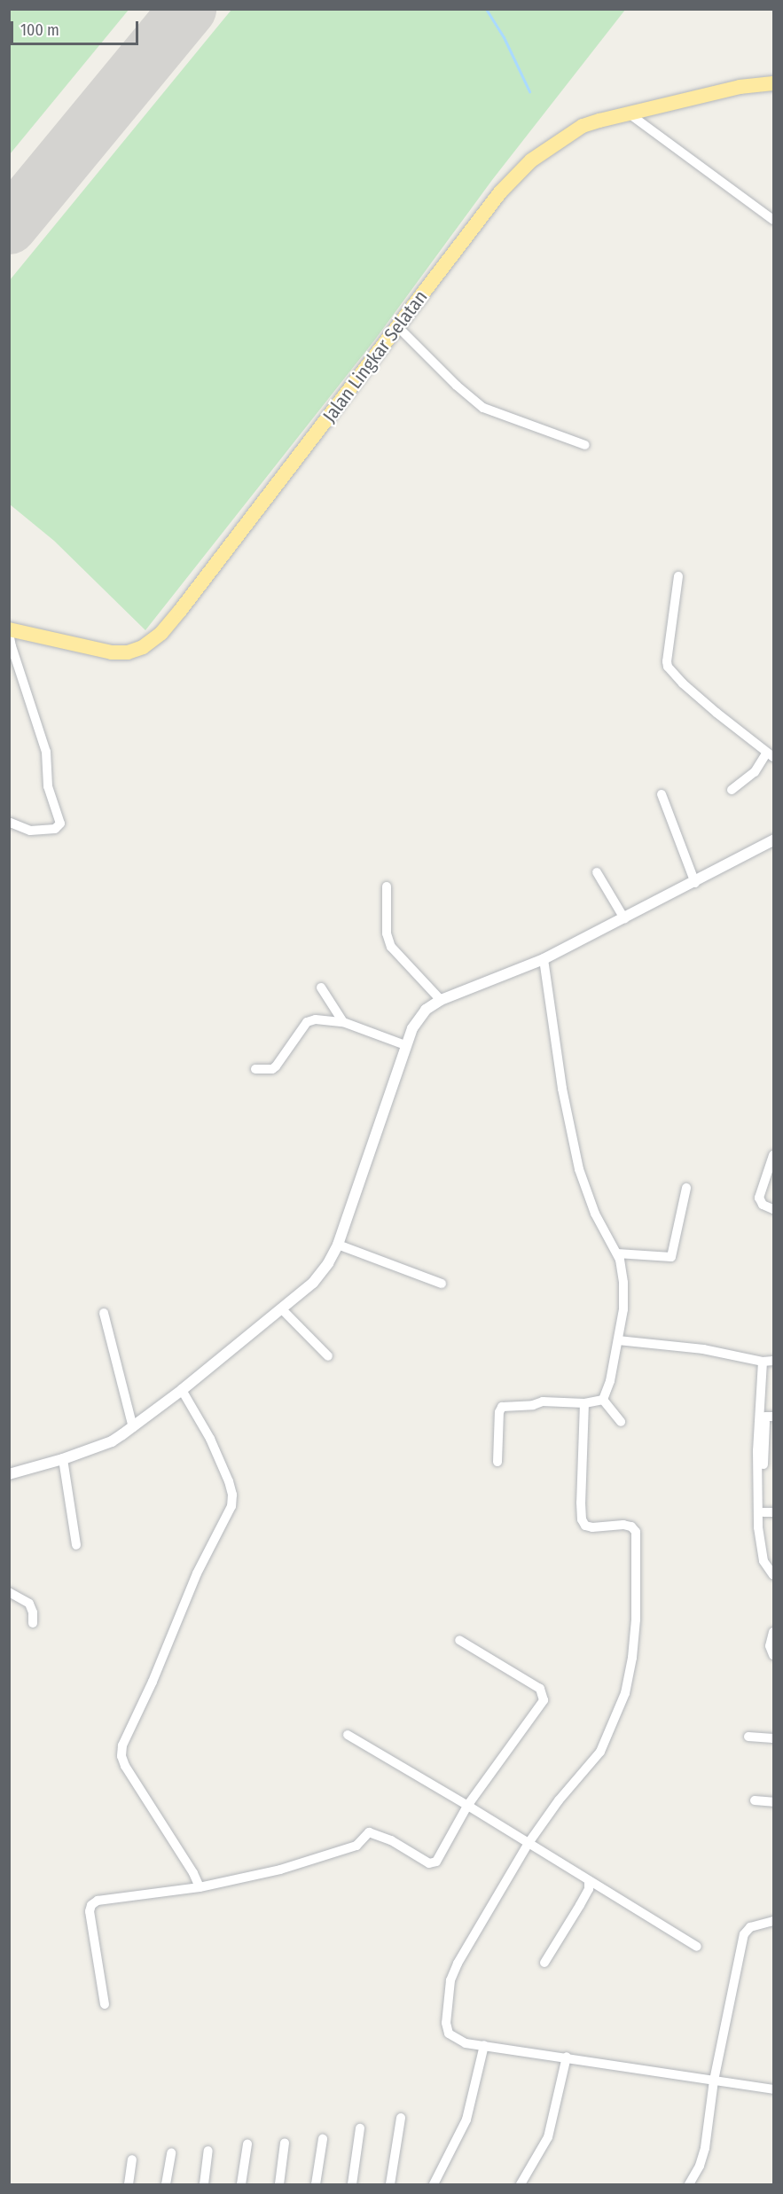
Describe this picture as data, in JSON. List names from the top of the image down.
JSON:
{
  "streets": {
    "highway": ["Jalan Lingkar Selatan"]
  },
  "scale_bar": "100 m"
}
